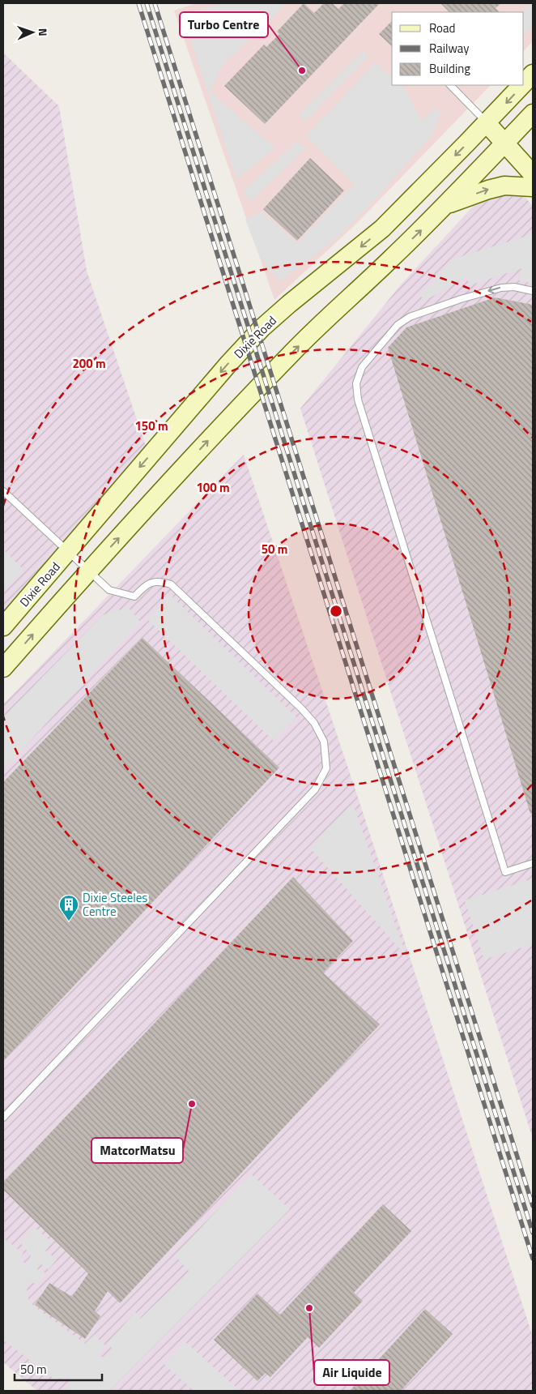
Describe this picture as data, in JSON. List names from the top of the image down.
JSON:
{
  "streets": {
    "main road": ["Dixie Road"]
  },
  "places": {
    "other": ["Turbo Centre", "MatcorMatsu", "Air Liquide"],
    "building": ["Dixie Steeles Centre"]
  },
  "legend": ["Road", "Railway", "Building"],
  "scale_bar": "50 m",
  "north": "right",
  "rings": [
    "200 m",
    "150 m",
    "100 m",
    "50 m"
  ]
}
